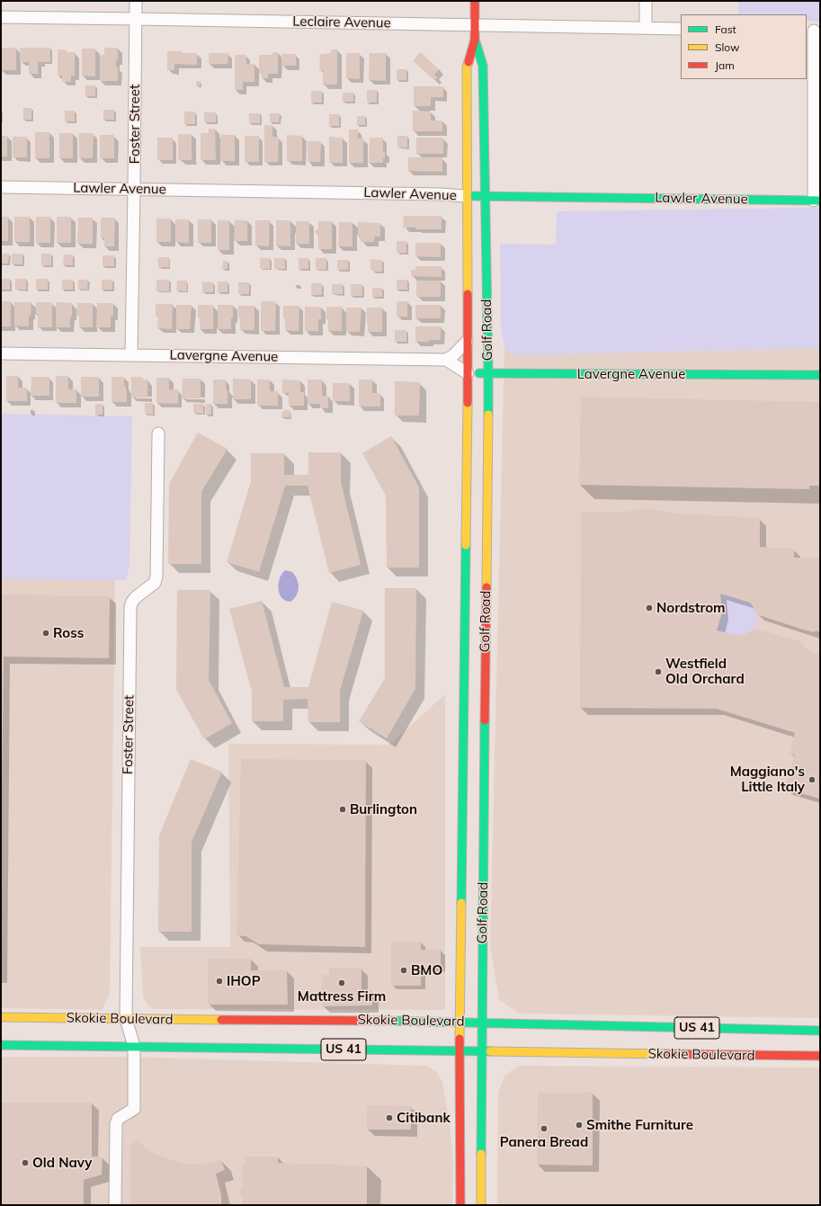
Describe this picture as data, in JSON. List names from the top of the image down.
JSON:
{
  "streets": {
    "main road": [
      "Lawler Avenue",
      "Golf Road",
      "Lavergne Avenue",
      "Skokie Boulevard",
      "US 41"
    ],
    "street": ["Leclaire Avenue", "Foster Street"]
  },
  "crossings": [
    ["Leclaire Avenue", "Foster Street"],
    ["Leclaire Avenue", "Golf Road"],
    ["Foster Street", "Lawler Avenue"],
    ["Foster Street", "Lavergne Avenue"],
    ["Foster Street", "Skokie Boulevard"],
    ["Lawler Avenue", "Golf Road"],
    ["Golf Road", "Lavergne Avenue"],
    ["Golf Road", "Skokie Boulevard"]
  ],
  "places": [
    "Nordstrom",
    "Ross",
    "Westfield Old Orchard",
    "Maggiano's Little Italy",
    "Burlington",
    "BMO",
    "IHOP",
    "Mattress Firm",
    "Citibank",
    "Smithe Furniture",
    "Panera Bread",
    "Old Navy"
  ],
  "legend": ["Fast", "Slow", "Jam"]
}
